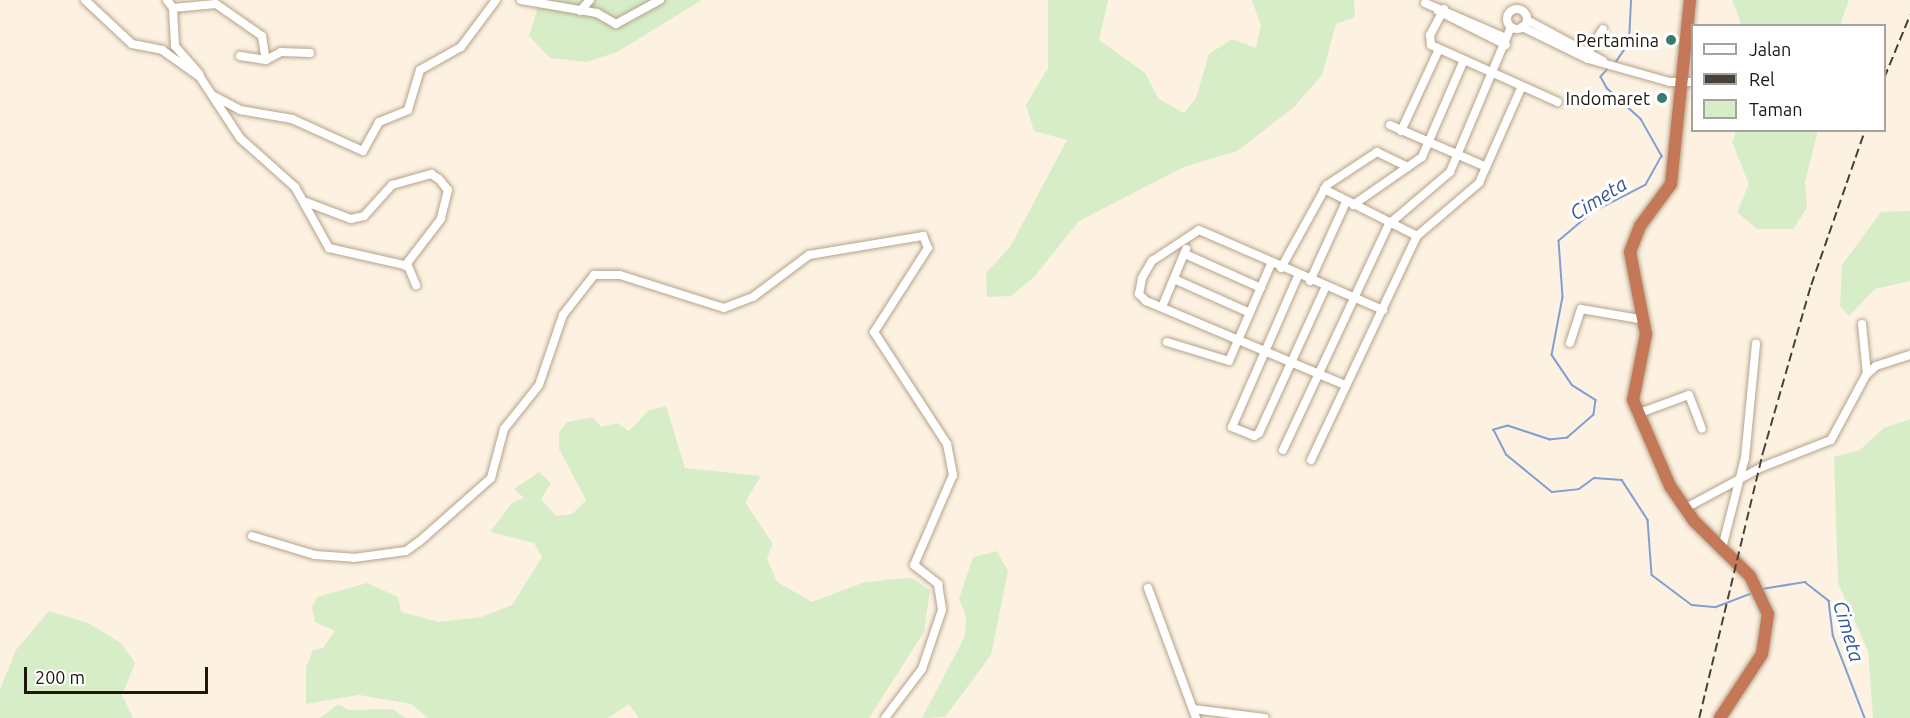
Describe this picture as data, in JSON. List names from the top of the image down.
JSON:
{
  "water": ["Cimeta"],
  "places": ["Pertamina", "Indomaret"],
  "legend": ["Jalan", "Rel", "Taman"],
  "scale_bar": "200 m"
}
